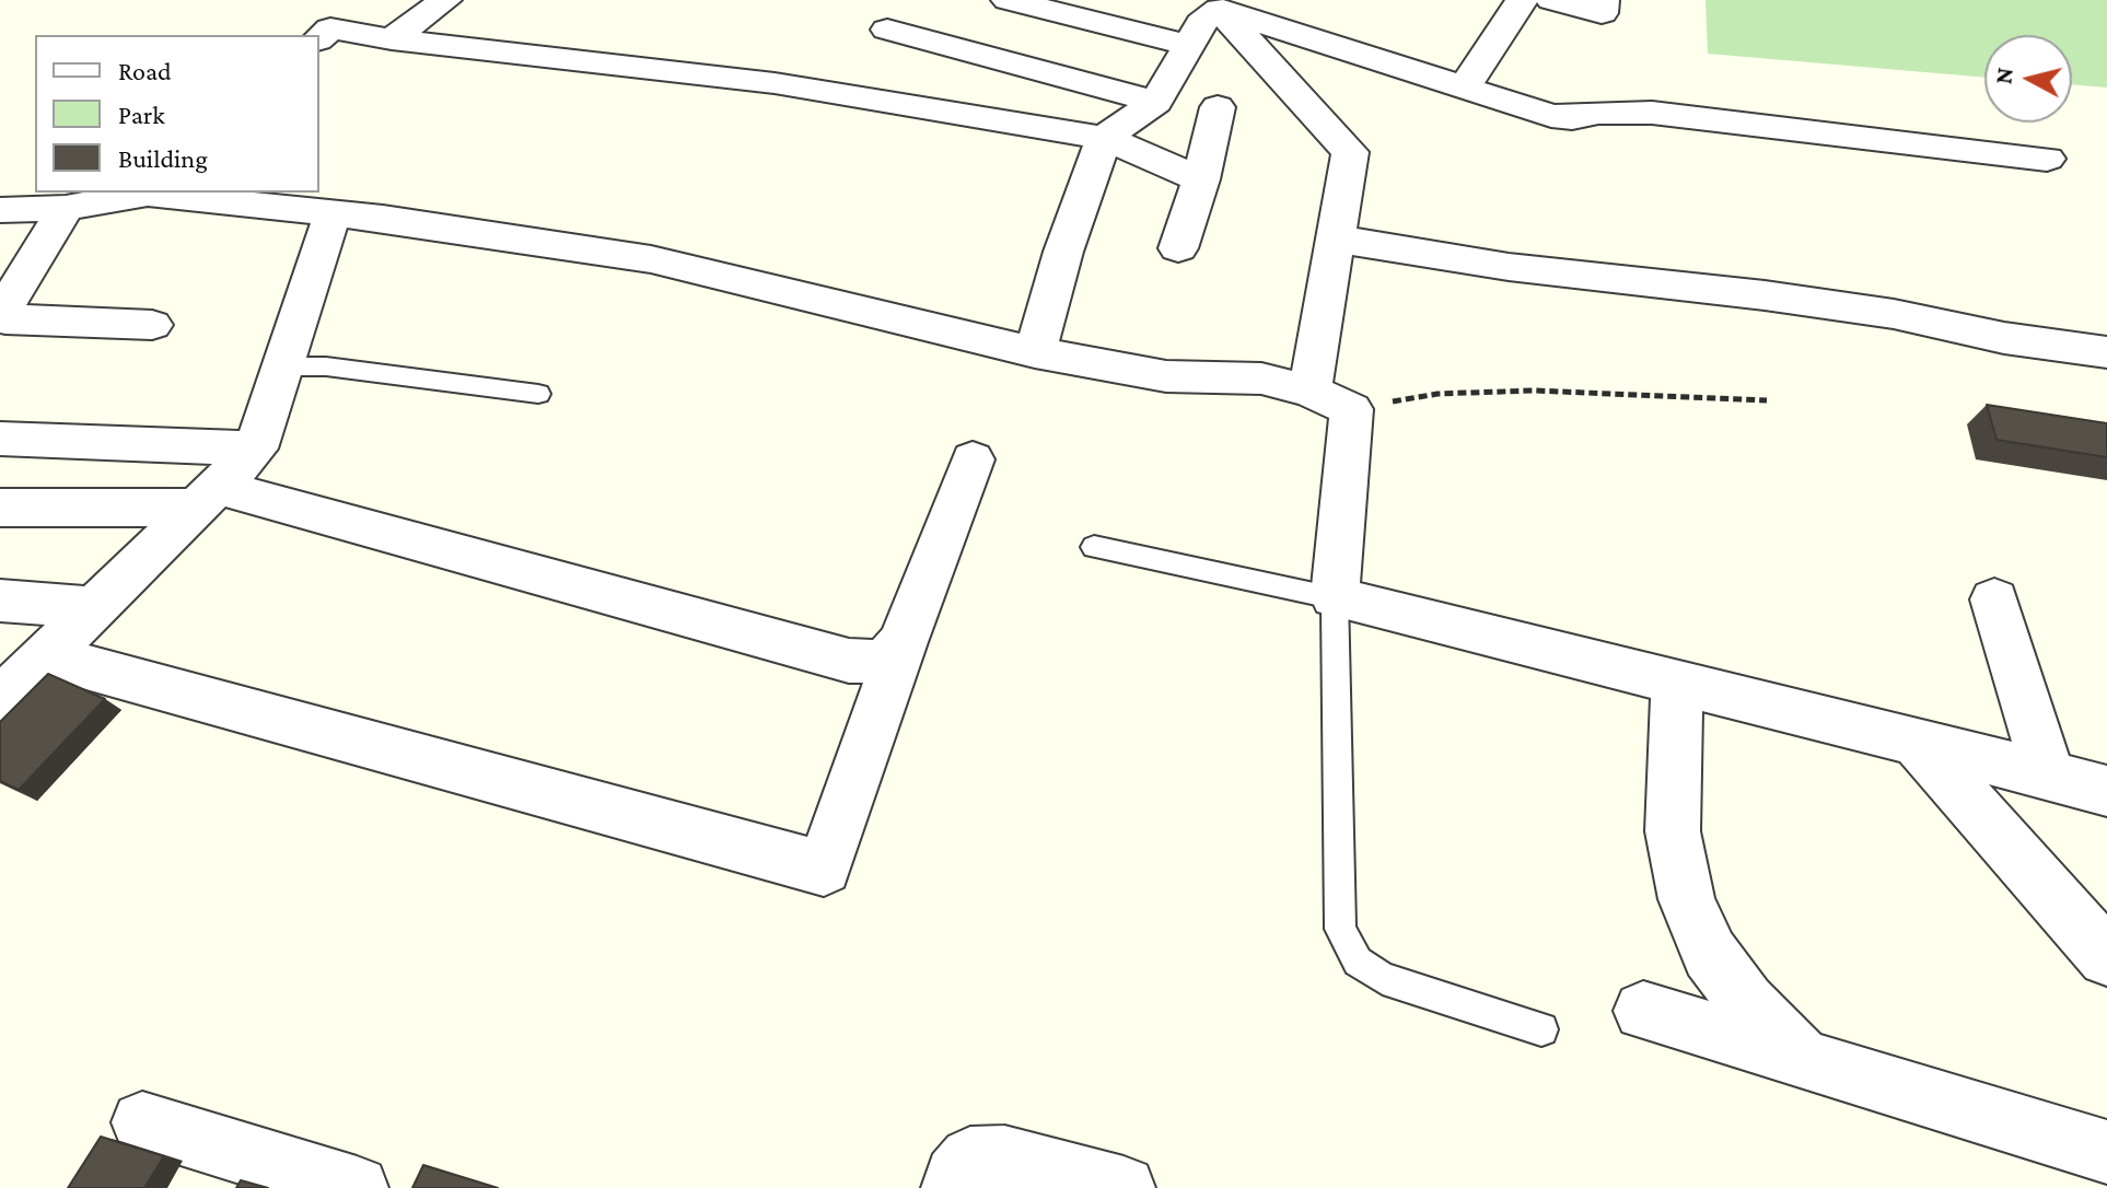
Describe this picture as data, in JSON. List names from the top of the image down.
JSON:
{
  "legend": ["Road", "Park", "Building"],
  "north": "left"
}
